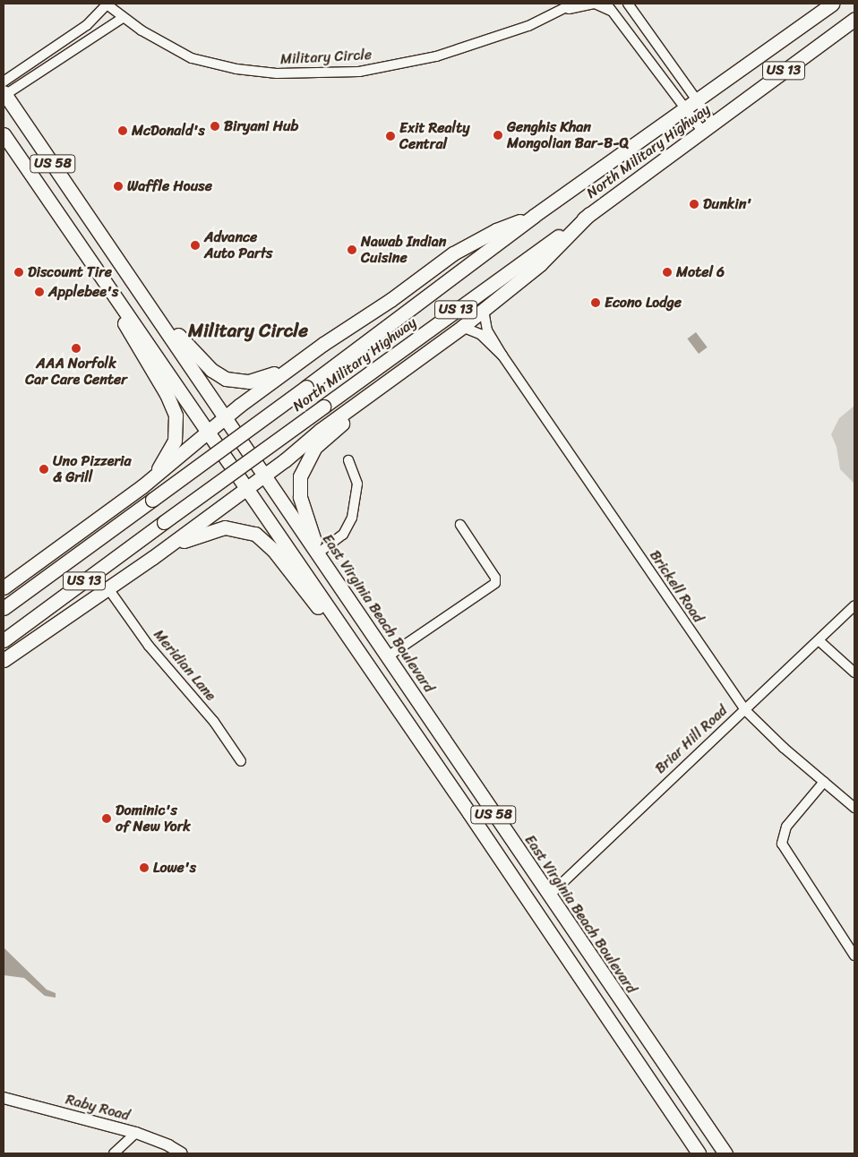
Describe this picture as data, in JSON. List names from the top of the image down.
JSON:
{
  "streets": {
    "main road": [
      "US 13",
      "North Military Highway",
      "US 58",
      "East Virginia Beach Boulevard"
    ],
    "street": [
      "Military Circle",
      "Brickell Road",
      "Meridian Lane",
      "Briar Hill Road",
      "Raby Road"
    ]
  },
  "crossings": [
    ["Brickell Road", "Briar Hill Road"],
    ["East Virginia Beach Boulevard", "Briar Hill Road"]
  ],
  "districts": ["Military Circle"],
  "places": [
    "Biryani Hub",
    "McDonald's",
    "Genghis Khan Mongolian Bar-B-Q",
    "Exit Realty Central",
    "Waffle House",
    "Dunkin'",
    "Advance Auto Parts",
    "Nawab Indian Cuisine",
    "Discount Tire",
    "Motel 6",
    "Applebee's",
    "Econo Lodge",
    "AAA Norfolk Car Care Center",
    "Uno Pizzeria & Grill",
    "Dominic's of New York",
    "Lowe's"
  ]
}
